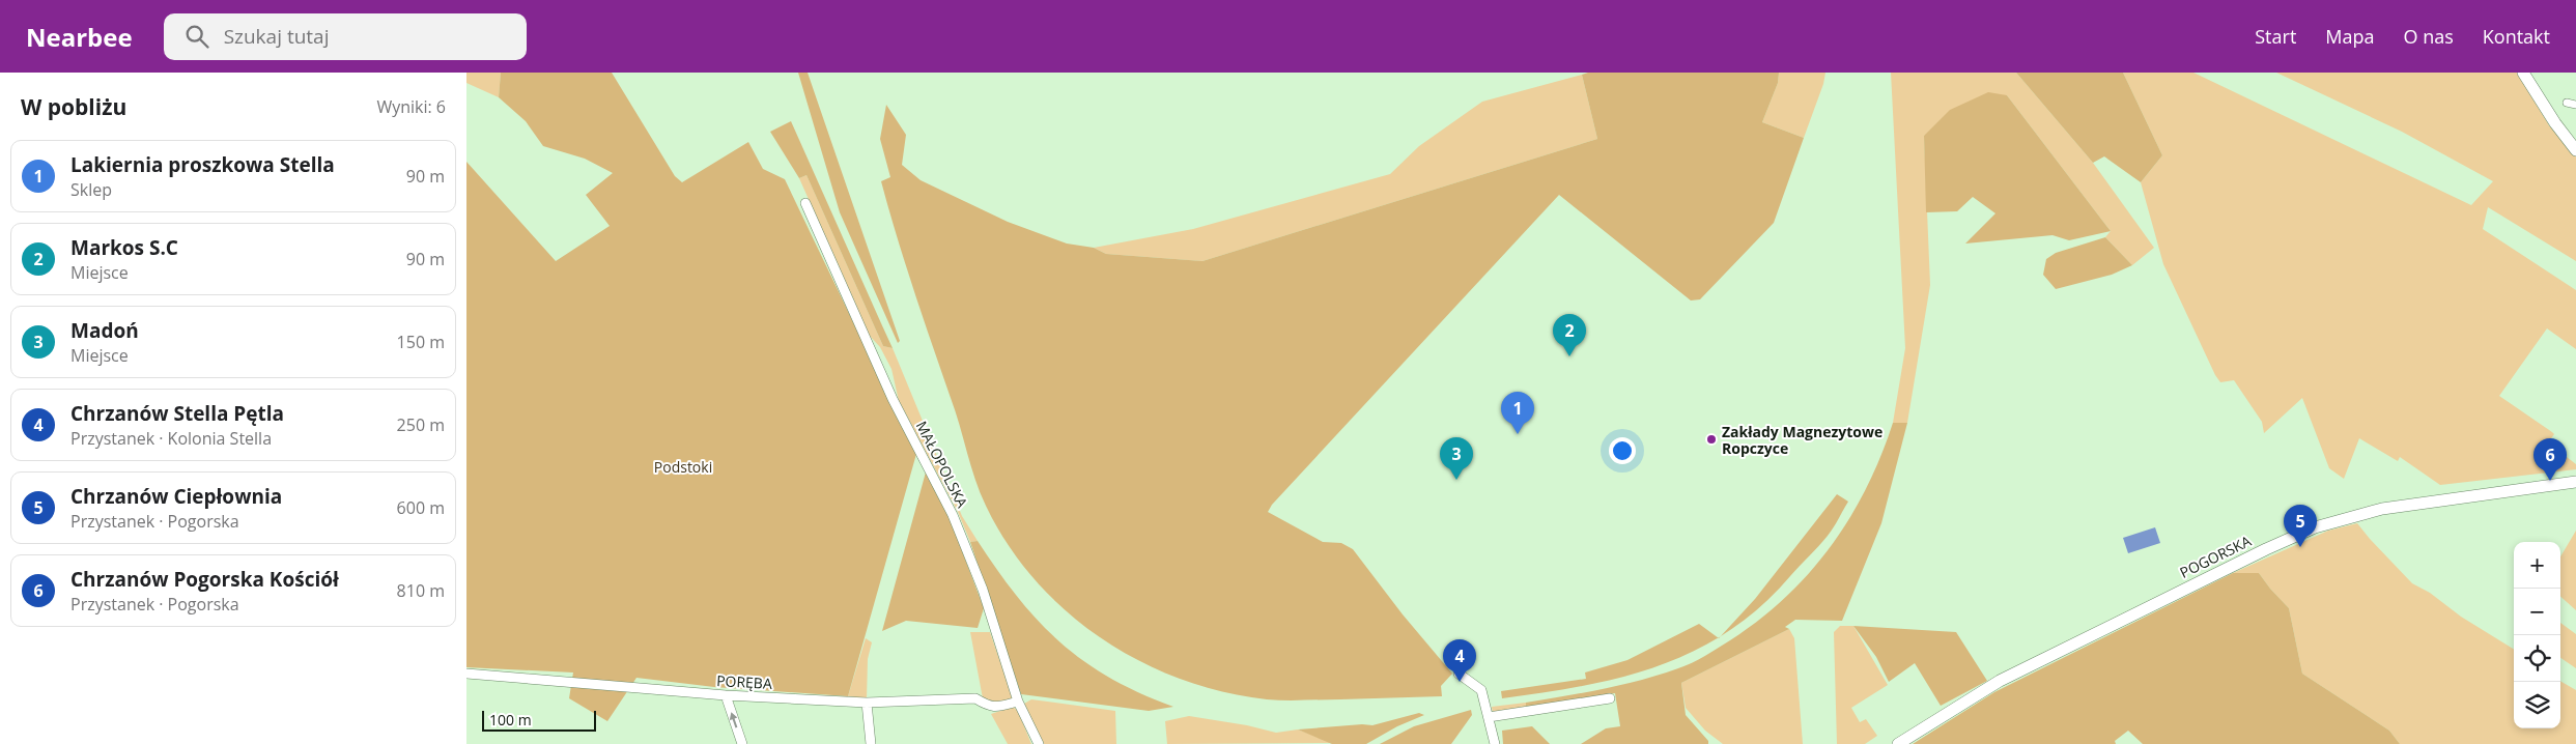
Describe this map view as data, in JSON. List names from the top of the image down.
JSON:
{
  "streets": {
    "street": ["MAŁOPOLSKA", "POGORSKA", "PORĘBA"]
  },
  "crossings": [
    ["MAŁOPOLSKA", "PORĘBA"]
  ],
  "parks": ["Podstoki"],
  "places": ["Zakłady Magnezytowe Ropczyce"],
  "scale_bar": "100 m",
  "page": {
    "header": "Nearbee",
    "search": "Szukaj tutaj",
    "nav": [
      "Start",
      "Mapa",
      "O nas",
      "Kontakt"
    ],
    "heading": ["W pobliżu", "Wyniki: 6"],
    "list": [
      {
        "mark": "1",
        "name": "Lakiernia proszkowa Stella",
        "note": "Sklep",
        "value": "90 m"
      },
      {
        "mark": "2",
        "name": "Markos S.C",
        "note": "Miejsce",
        "value": "90 m"
      },
      {
        "mark": "3",
        "name": "Madoń",
        "note": "Miejsce",
        "value": "150 m"
      },
      {
        "mark": "4",
        "name": "Chrzanów Stella Pętla",
        "note": "Przystanek · Kolonia Stella",
        "value": "250 m"
      },
      {
        "mark": "5",
        "name": "Chrzanów Ciepłownia",
        "note": "Przystanek · Pogorska",
        "value": "600 m"
      },
      {
        "mark": "6",
        "name": "Chrzanów Pogorska Kościół",
        "note": "Przystanek · Pogorska",
        "value": "810 m"
      }
    ],
    "pins": [
      "2",
      "1",
      "3",
      "6",
      "5",
      "4"
    ],
    "map_buttons": ["+", "−"],
    "scale": "100 m"
  }
}
